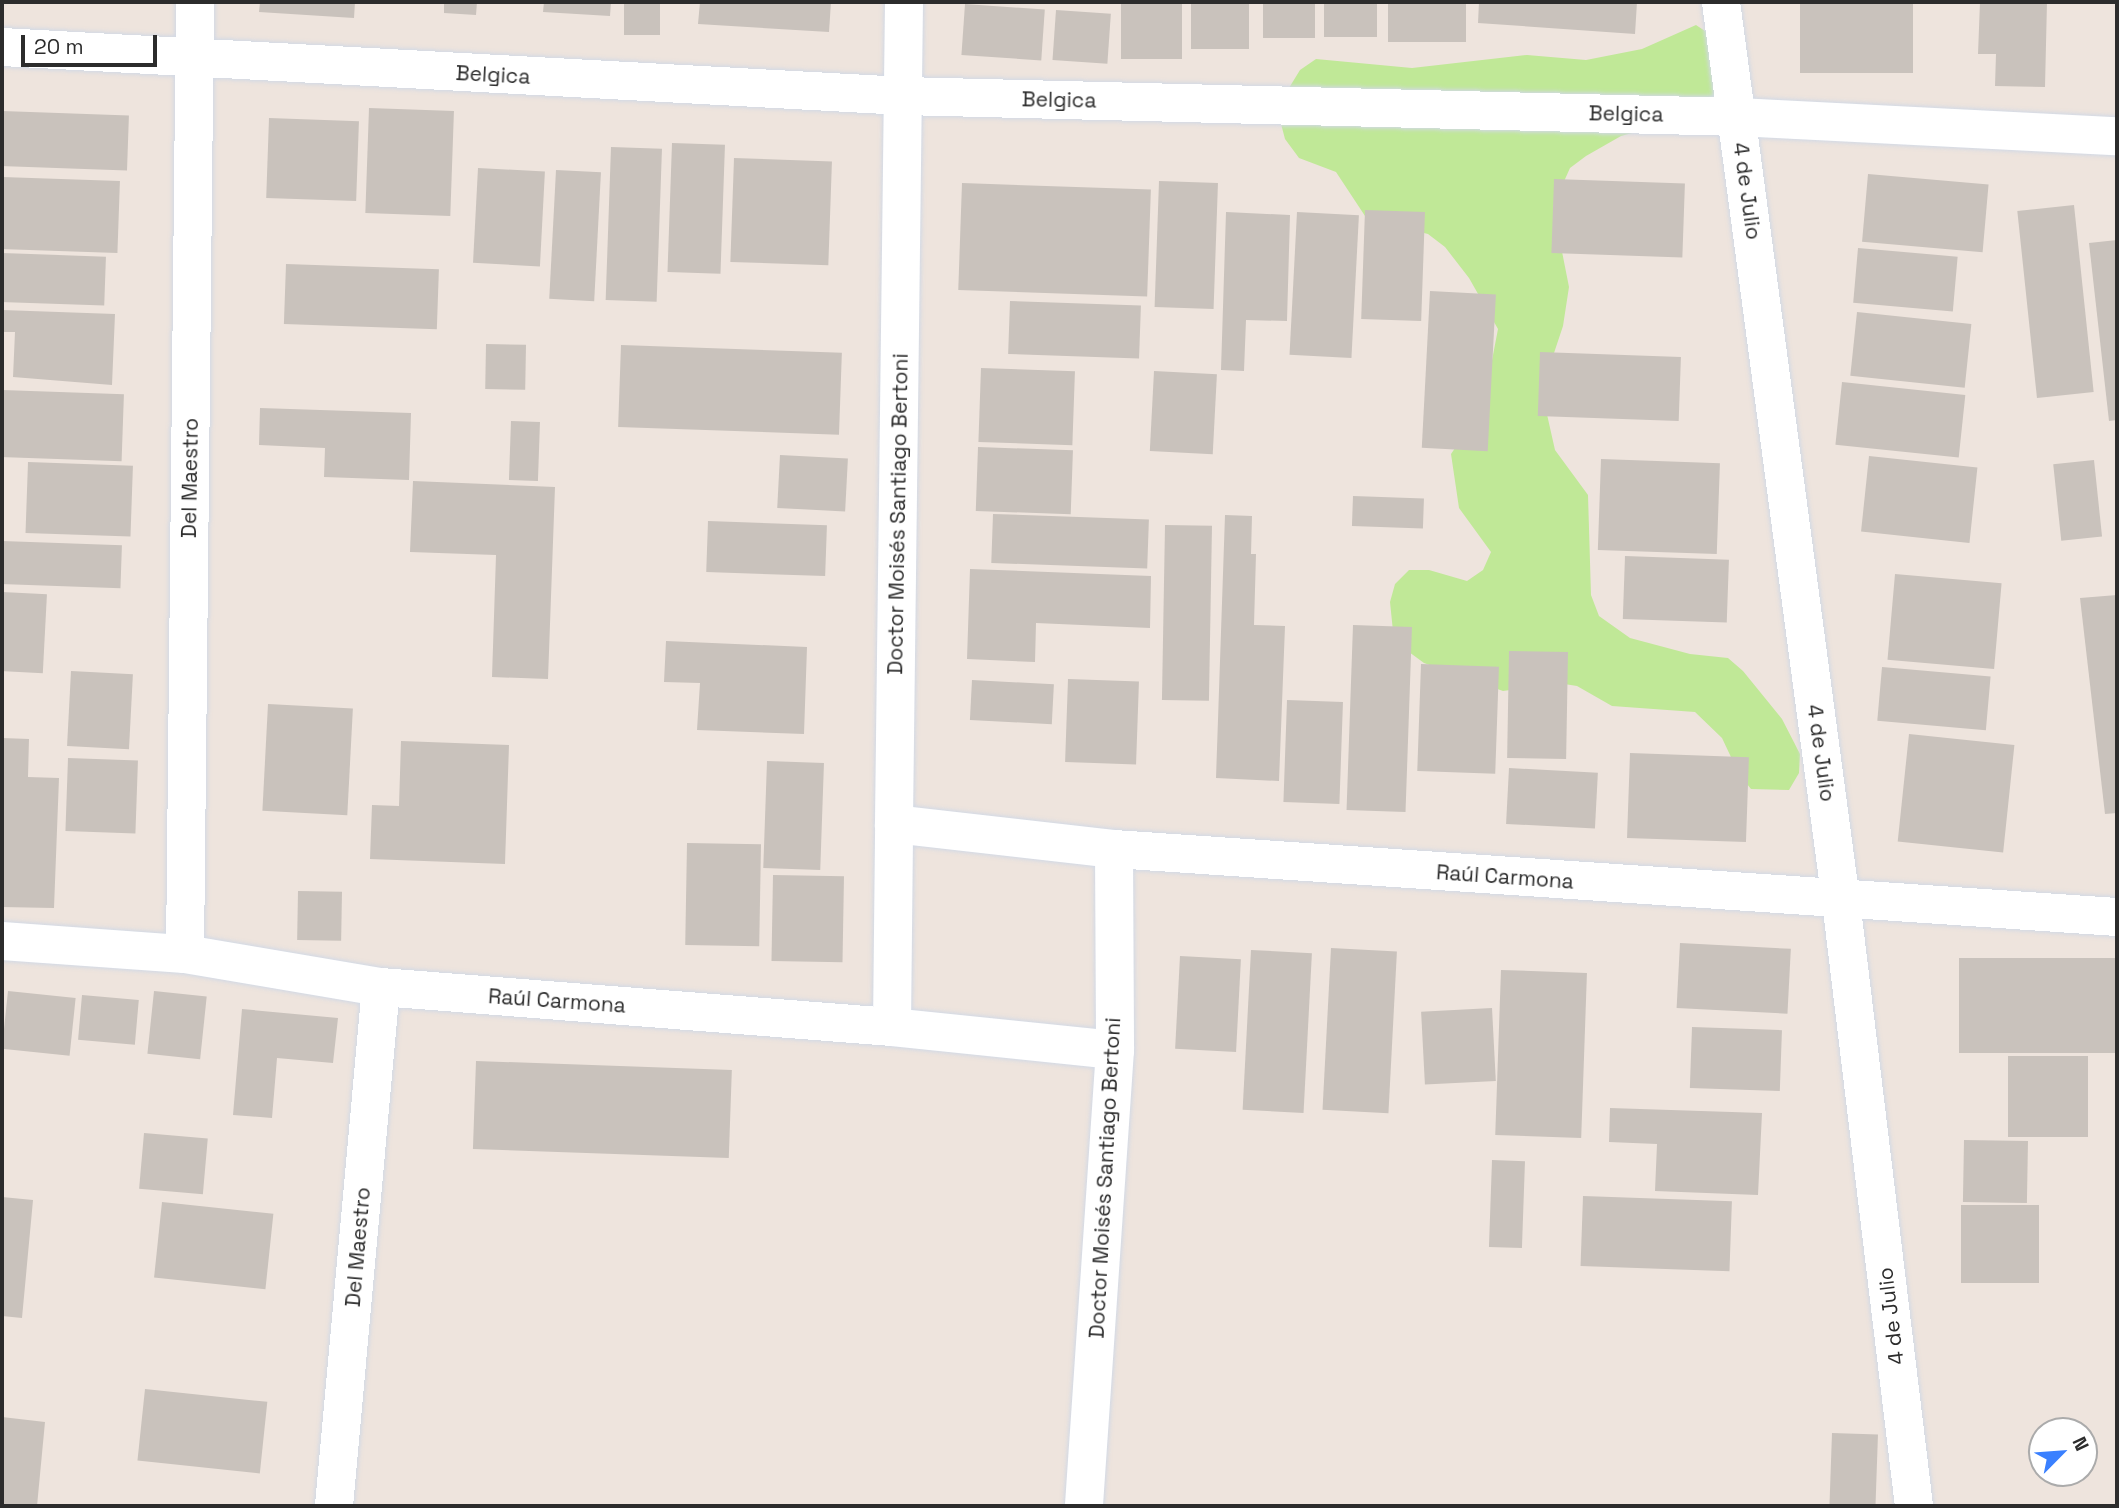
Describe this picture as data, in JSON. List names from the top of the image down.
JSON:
{
  "streets": {
    "street": [
      "Belgica",
      "4 de Julio",
      "Del Maestro",
      "Doctor Moisés Santiago Bertoni",
      "Raúl Carmona"
    ]
  },
  "crossings": [
    ["Belgica", "4 de Julio"],
    ["Belgica", "Del Maestro"],
    ["Belgica", "Doctor Moisés Santiago Bertoni"],
    ["4 de Julio", "Raúl Carmona"],
    ["Del Maestro", "Raúl Carmona"],
    ["Doctor Moisés Santiago Bertoni", "Raúl Carmona"]
  ],
  "scale_bar": "20 m",
  "north": "top right"
}
